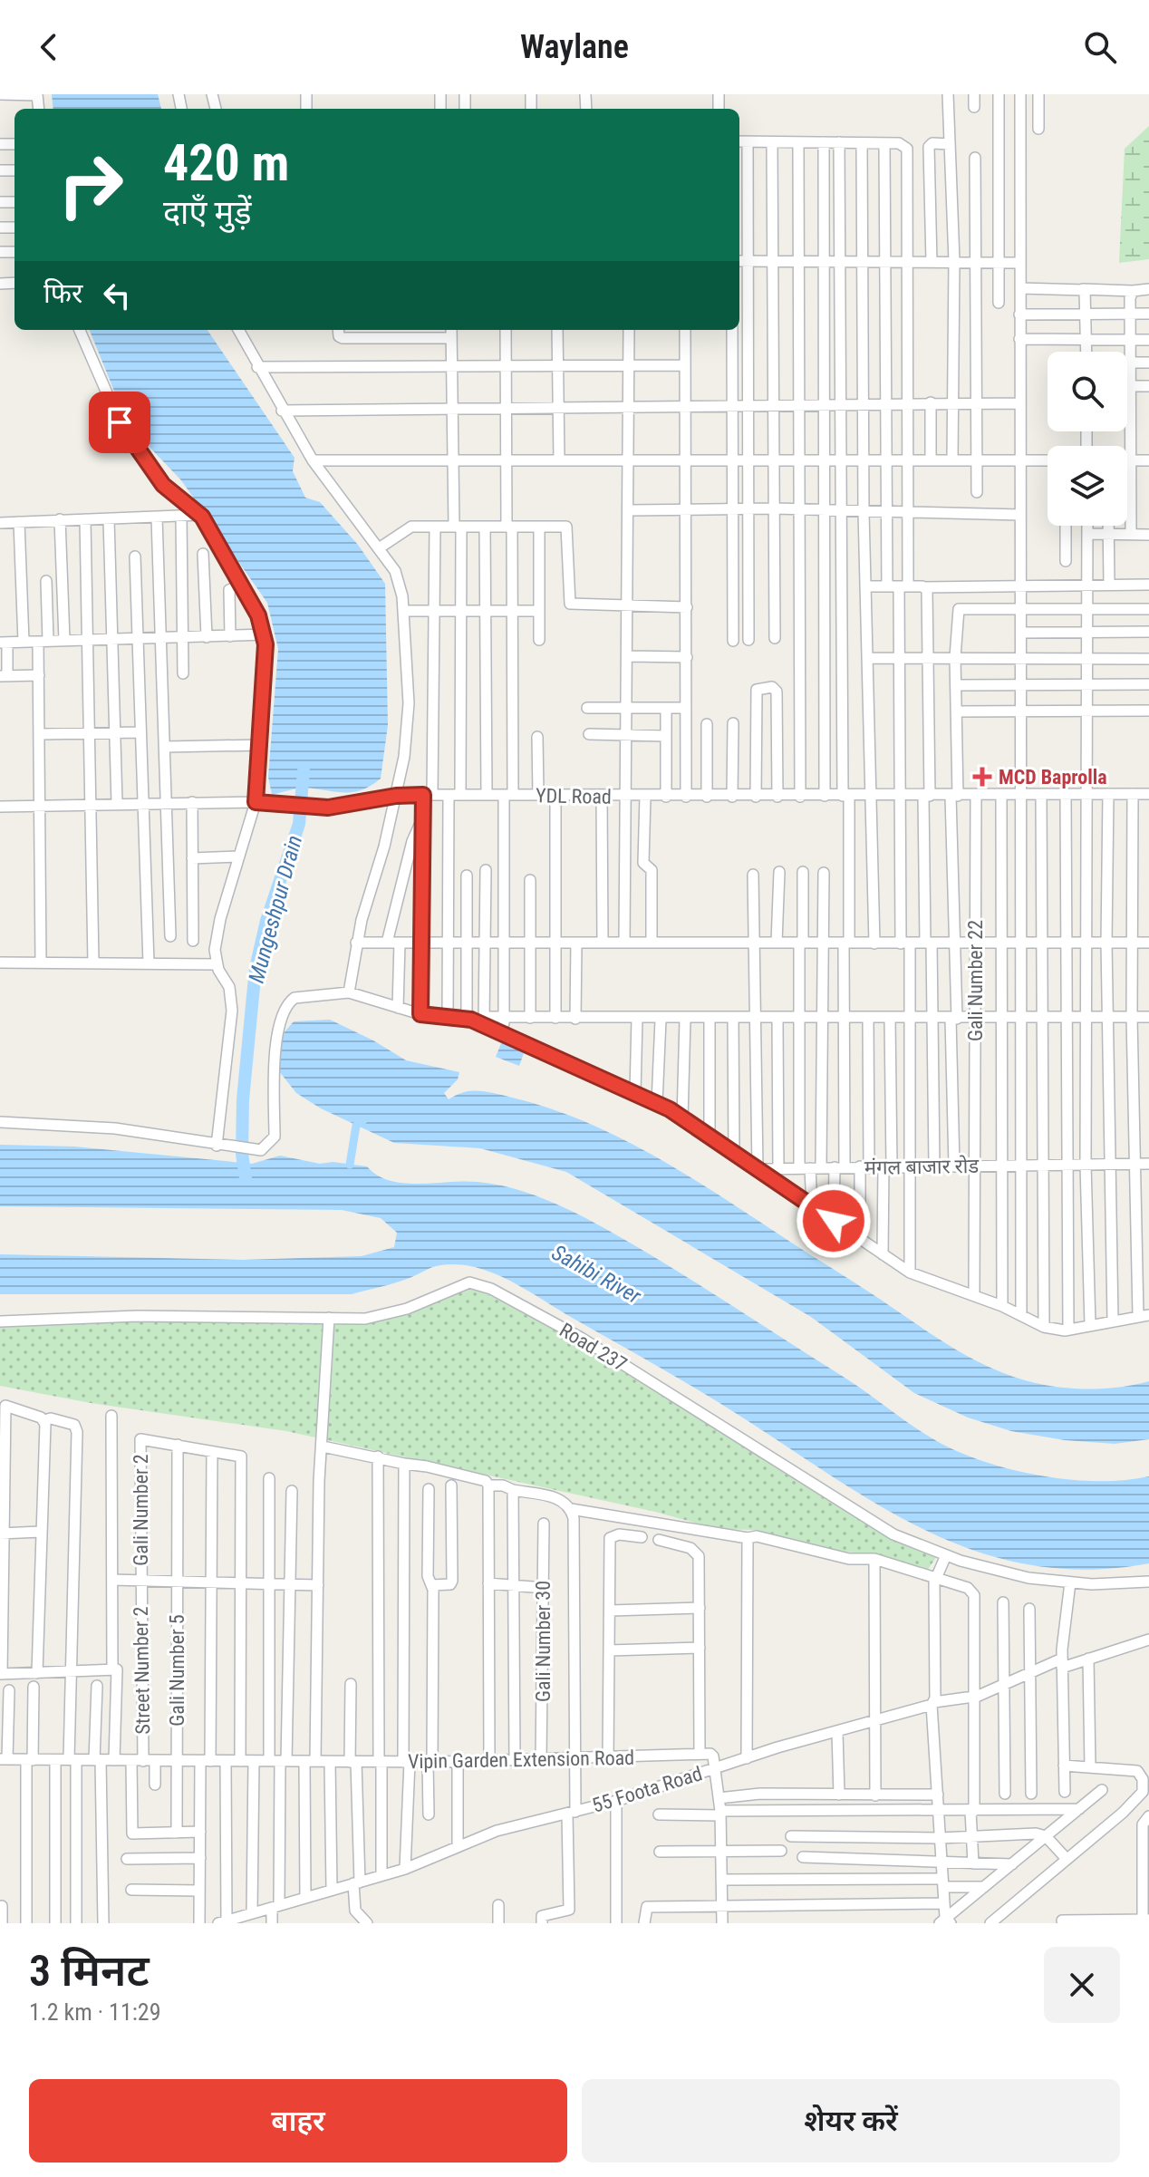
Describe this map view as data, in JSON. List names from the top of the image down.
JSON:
{
  "streets": {
    "street": [
      "YDL Road",
      "Gali Number 22",
      "मंगल बाजार रोड",
      "Road 237",
      "Gali Number 2",
      "Gali Number 30",
      "Street Number 2",
      "Gali Number 5",
      "Vipin Garden Extension Road",
      "55 Foota Road"
    ]
  },
  "crossings": [
    ["YDL Road", "Gali Number 22"],
    ["Gali Number 22", "मंगल बाजार रोड"],
    ["Gali Number 2", "Street Number 2"],
    ["Gali Number 2", "Gali Number 5"],
    ["Gali Number 30", "Vipin Garden Extension Road"],
    ["Street Number 2", "Vipin Garden Extension Road"],
    ["Gali Number 5", "Vipin Garden Extension Road"]
  ],
  "water": ["Mungeshpur Drain", "Sahibi River"],
  "places": {
    "health": ["MCD Baprolla"]
  },
  "page": {
    "header": "Waylane",
    "turn": ["420 m", "दाएँ मुड़ें"],
    "then": "फिर",
    "heading": ["3 मिनट", "1.2 km · 11:29"],
    "buttons": ["बाहर", "शेयर करें"]
  }
}
